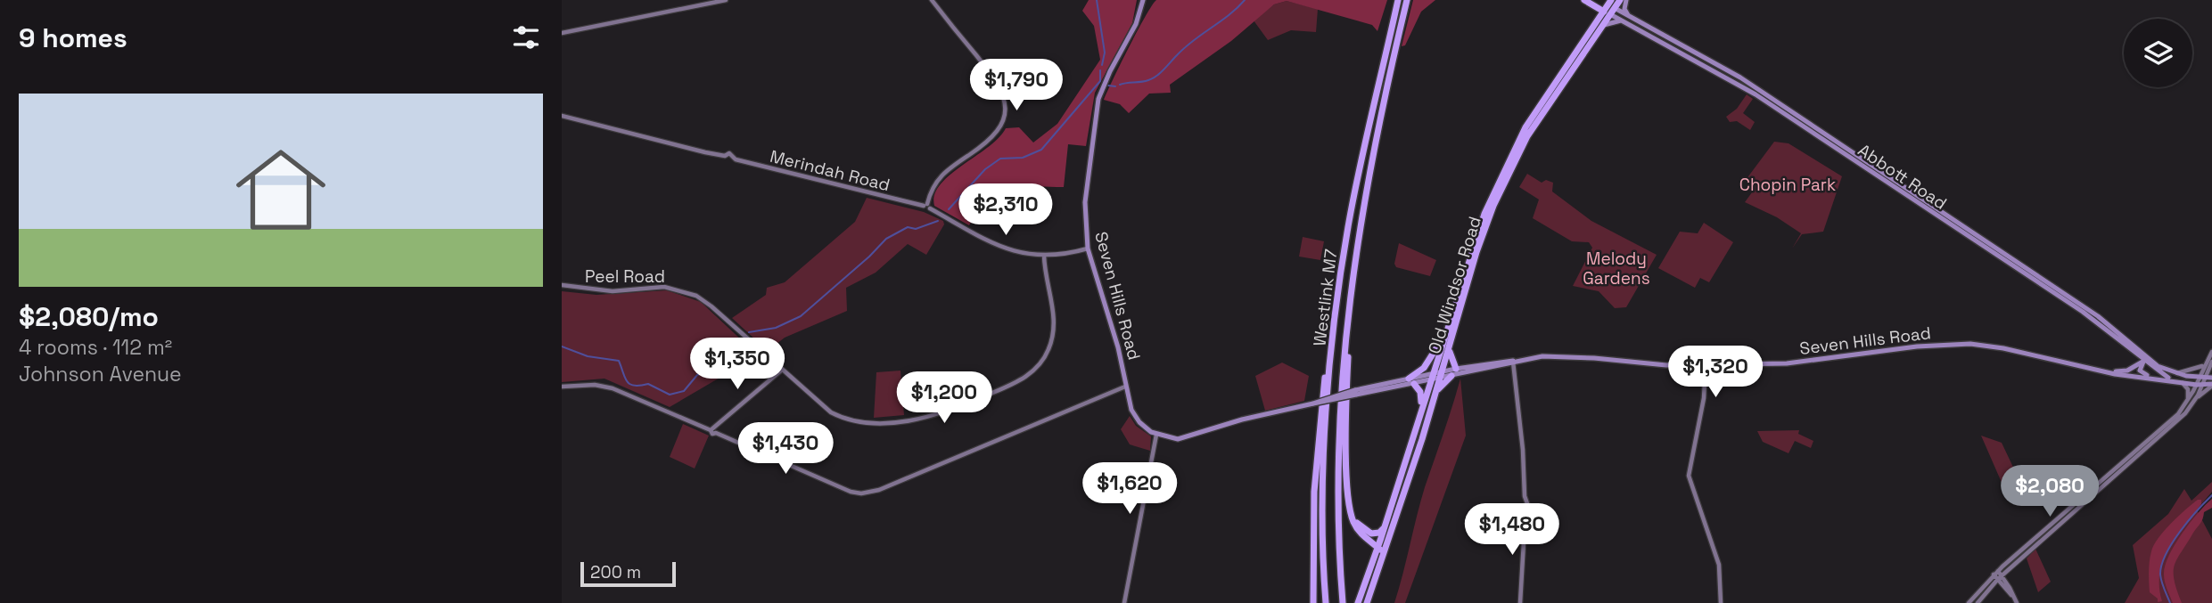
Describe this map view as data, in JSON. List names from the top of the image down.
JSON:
{
  "streets": {
    "highway": ["Abbott Road", "Old Windsor Road", "Westlink M7"],
    "main road": ["Merindah Road", "Peel Road", "Seven Hills Road"]
  },
  "crossings": [
    ["Merindah Road", "Peel Road"],
    ["Merindah Road", "Seven Hills Road"],
    ["Abbott Road", "Old Windsor Road"],
    ["Abbott Road", "Seven Hills Road"],
    ["Old Windsor Road", "Seven Hills Road"]
  ],
  "parks": ["Chopin Park", "Melody Gardens"],
  "scale_bar": "200 m",
  "page": {
    "heading": "9 homes",
    "price": [
      "$1,790",
      "$2,310",
      "$1,350",
      "$1,320",
      "$1,200",
      "$1,430",
      "$1,620",
      "$2,080",
      "$1,480"
    ],
    "list": [
      {
        "name": "$2,080/mo",
        "note": "4 rooms · 112 m² · Johnson Avenue"
      }
    ],
    "scale": "200 m"
  }
}
